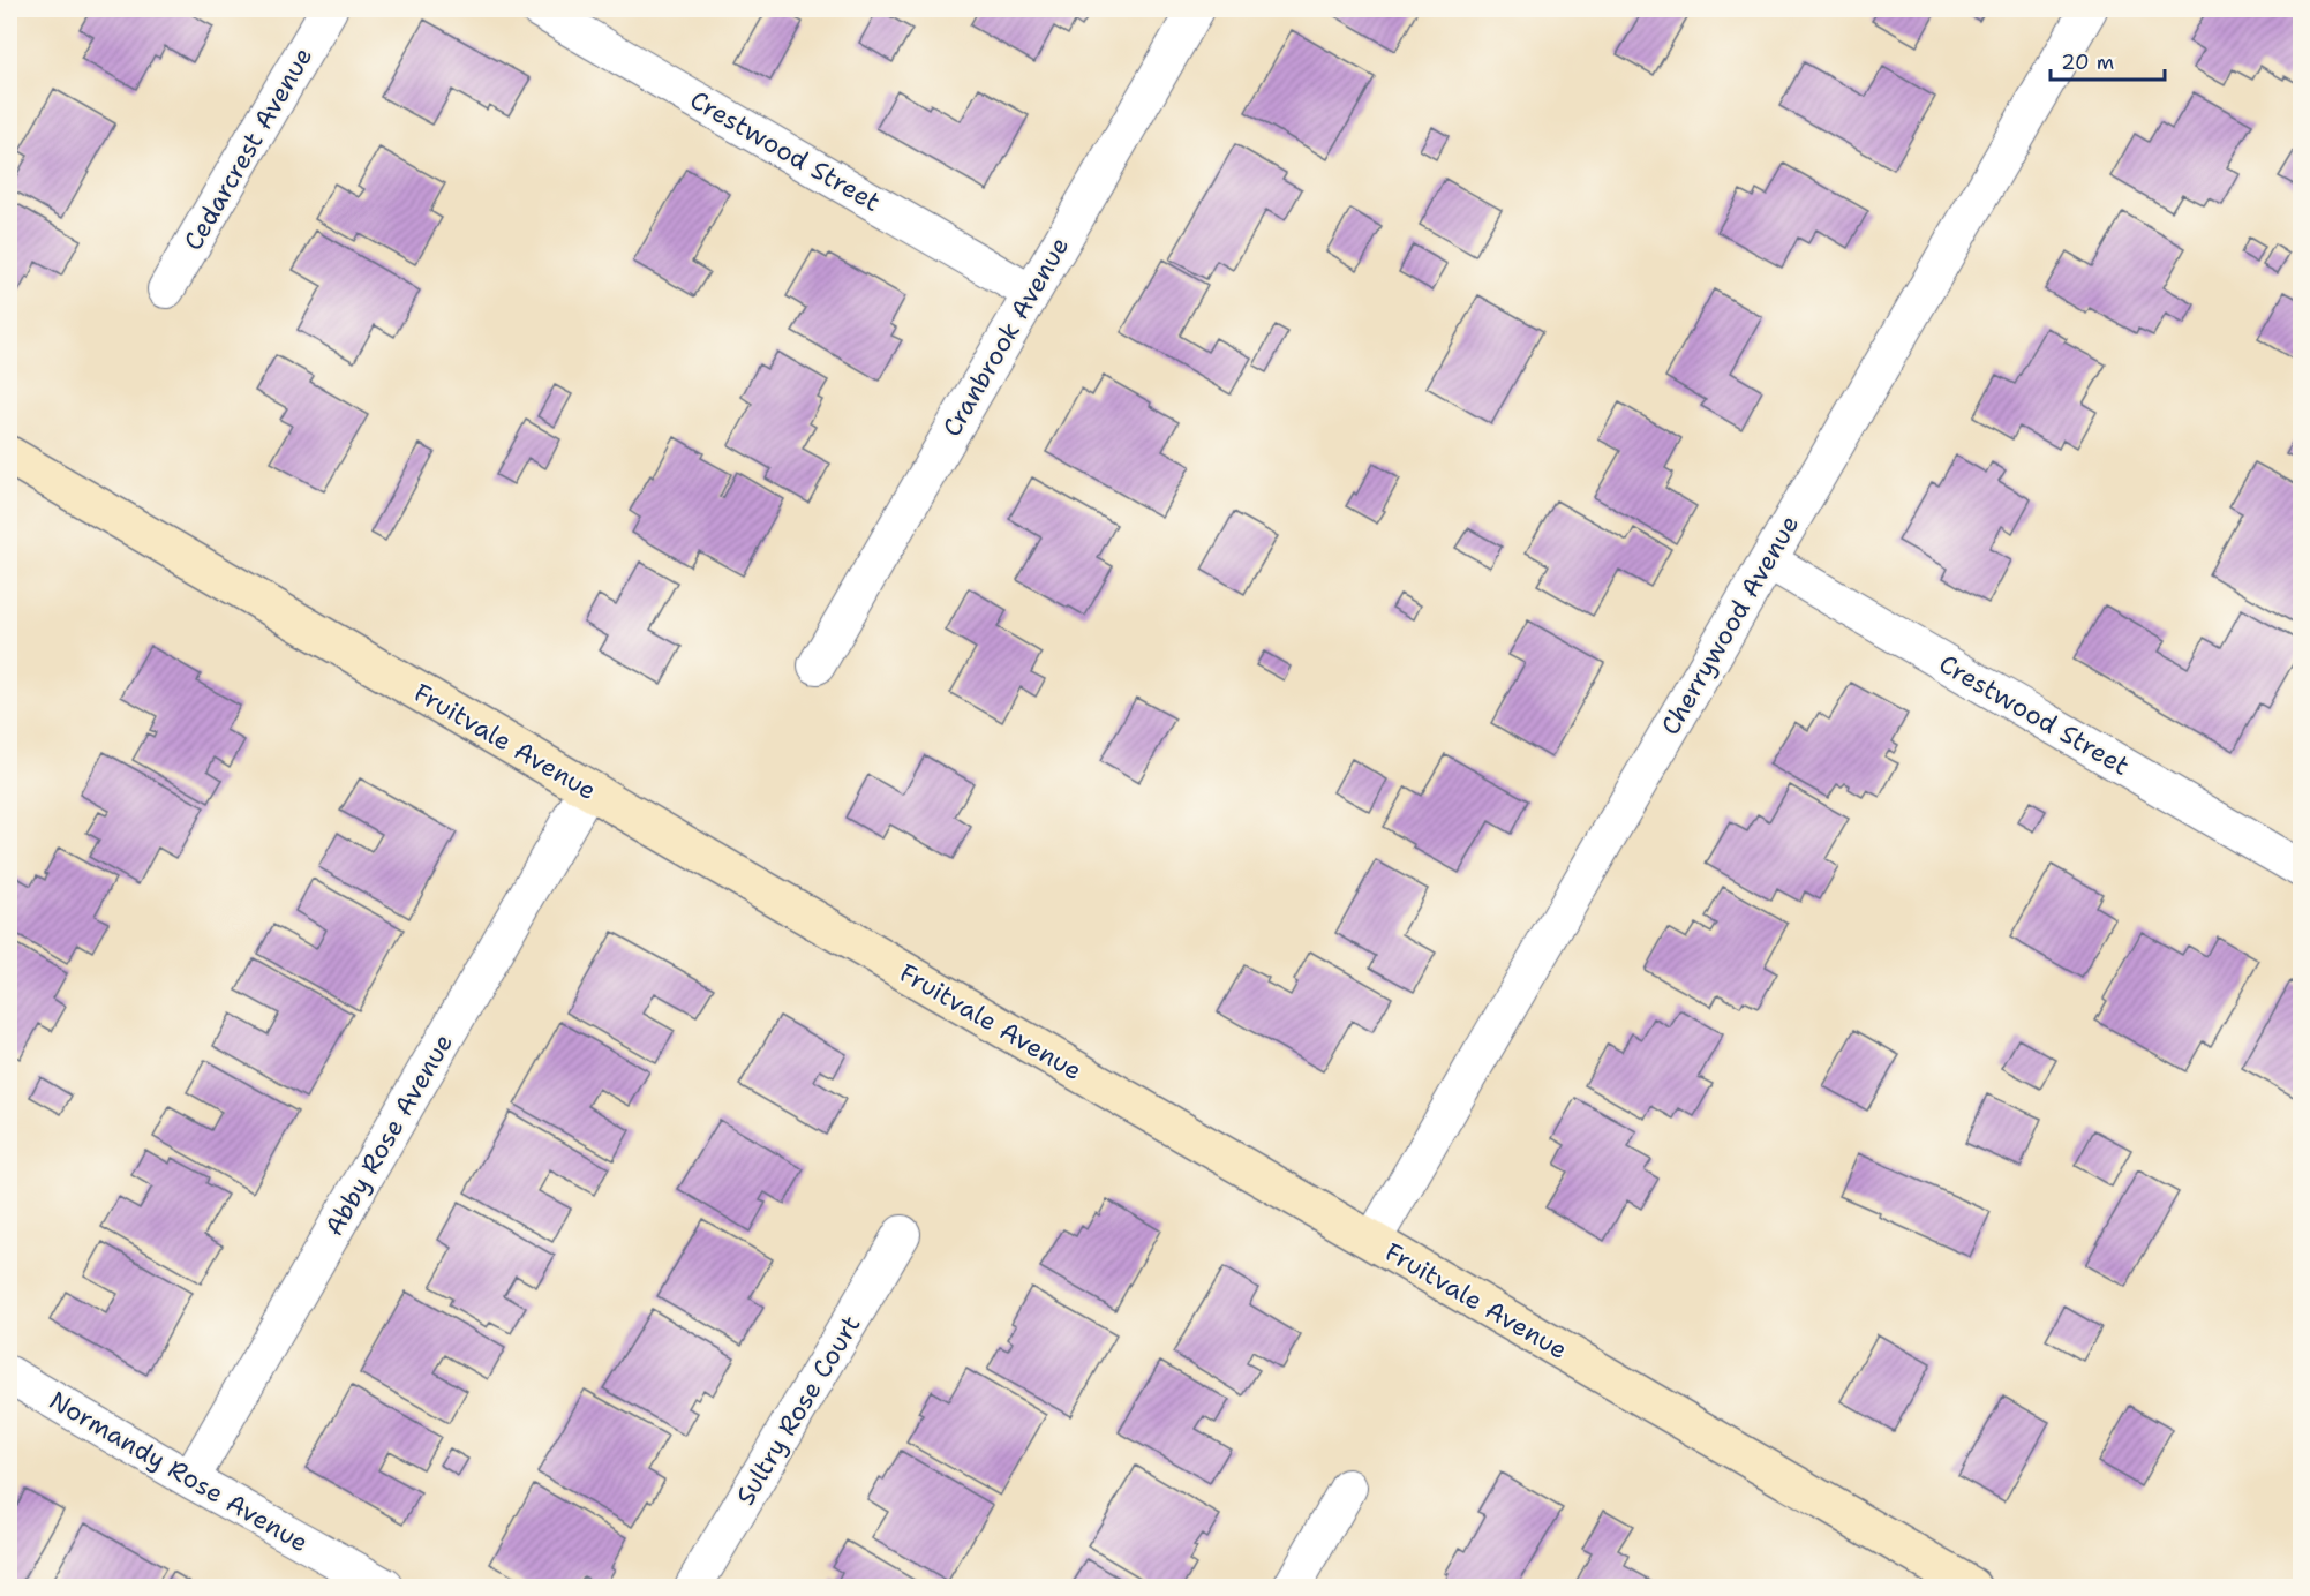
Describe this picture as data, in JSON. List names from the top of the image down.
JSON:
{
  "streets": {
    "main road": ["Fruitvale Avenue"],
    "street": [
      "Cedarcrest Avenue",
      "Crestwood Street",
      "Cranbrook Avenue",
      "Cherrywood Avenue",
      "Abby Rose Avenue",
      "Sultry Rose Court",
      "Normandy Rose Avenue"
    ]
  },
  "crossings": [
    ["Crestwood Street", "Cranbrook Avenue"],
    ["Crestwood Street", "Cherrywood Avenue"],
    ["Cherrywood Avenue", "Fruitvale Avenue"],
    ["Fruitvale Avenue", "Abby Rose Avenue"],
    ["Abby Rose Avenue", "Normandy Rose Avenue"]
  ],
  "scale_bar": "20 m"
}
